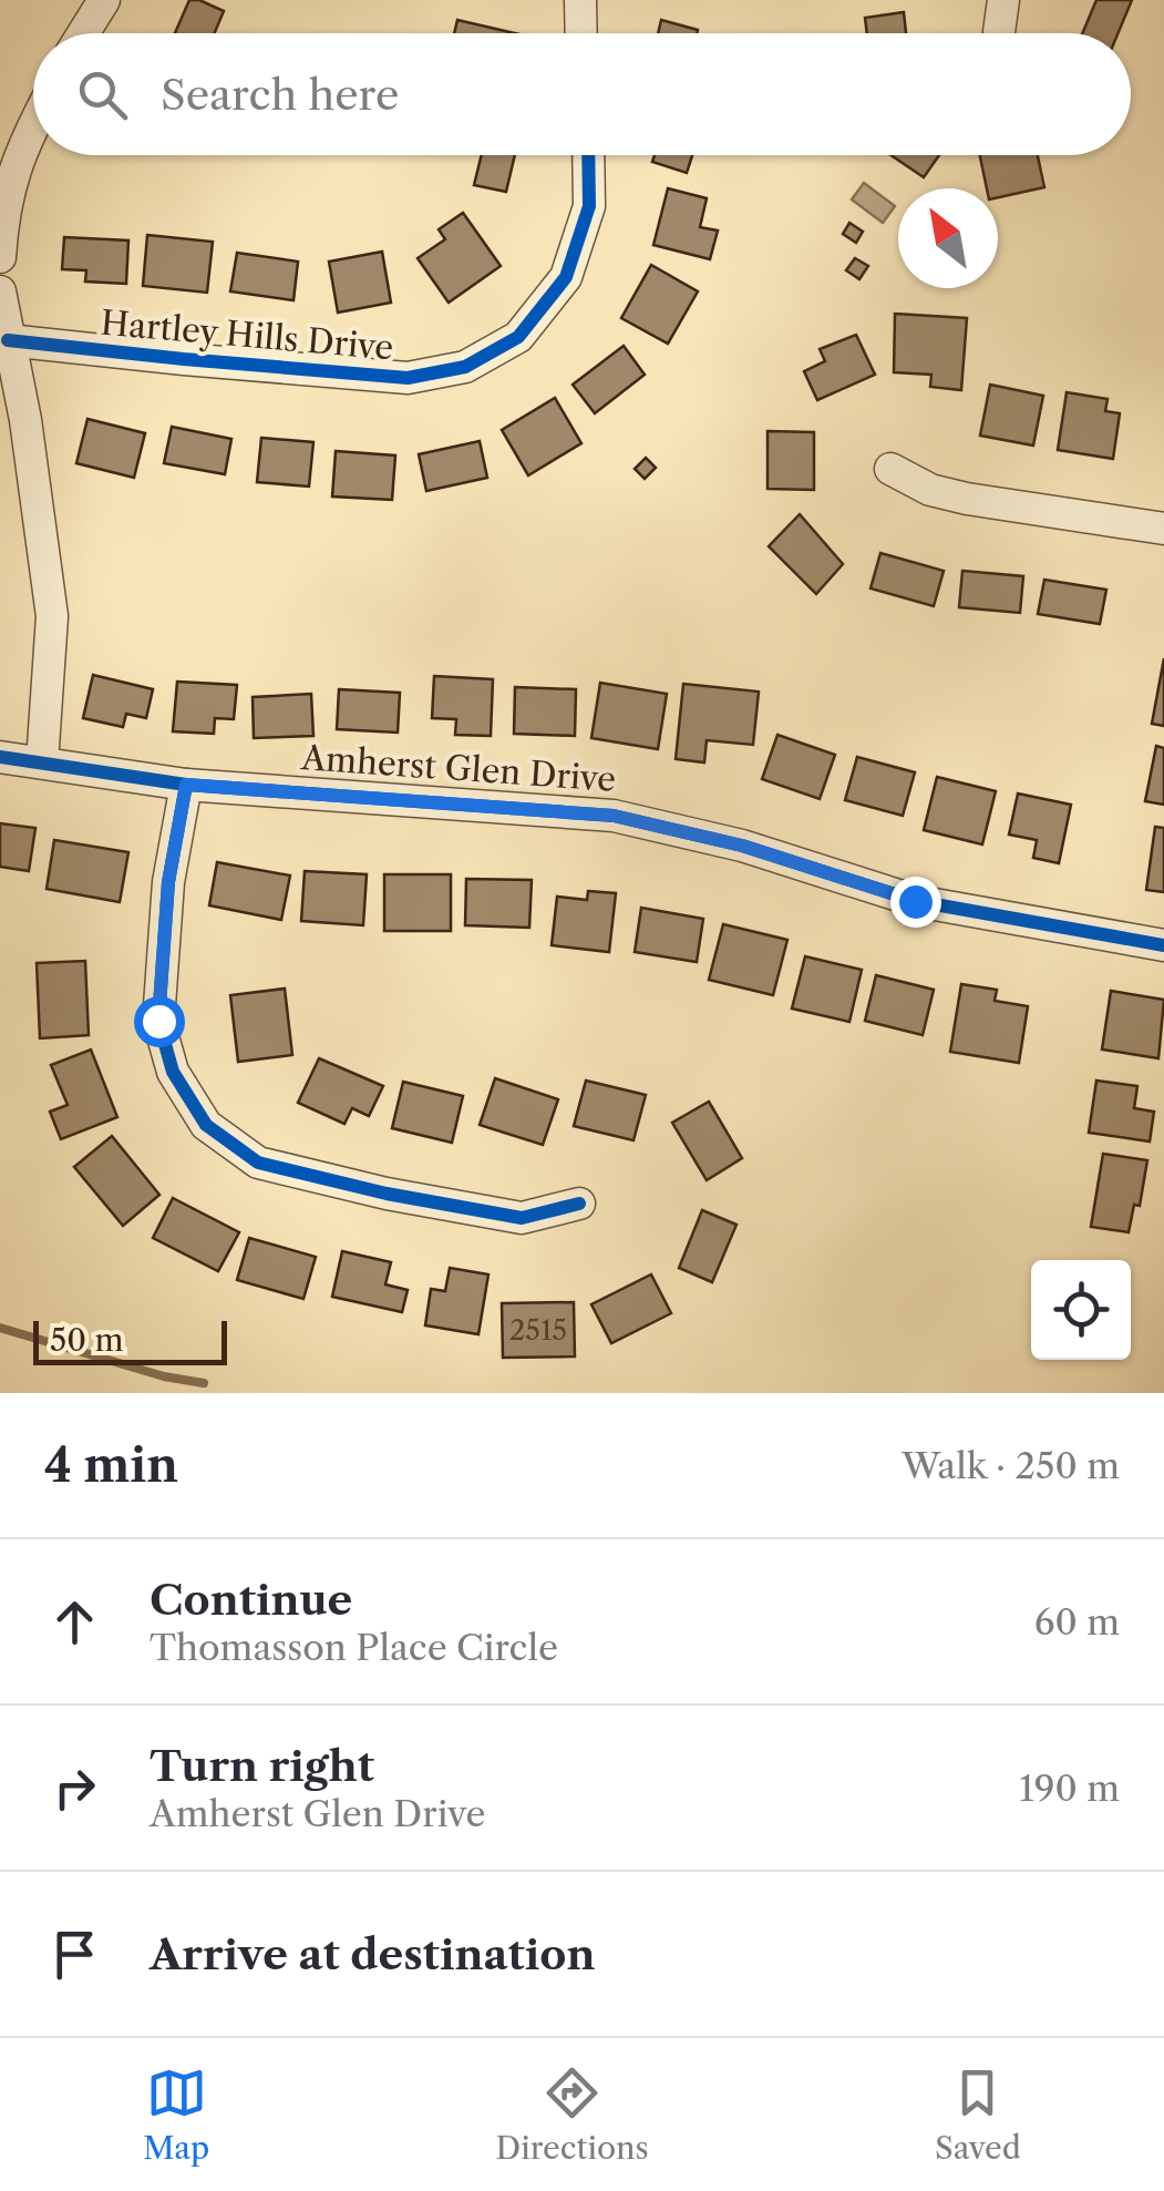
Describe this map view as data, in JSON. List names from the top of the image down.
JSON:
{
  "streets": {
    "street": ["Hartley Hills Drive", "Amherst Glen Drive"]
  },
  "house_numbers": ["2515"],
  "scale_bar": "50 m",
  "north": "top left",
  "page": {
    "search": "Search here",
    "scale": "50 m",
    "heading": ["4 min", "Walk · 250 m"],
    "list": [
      ["Continue", "Thomasson Place Circle", "60 m"],
      ["Turn right", "Amherst Glen Drive", "190 m"],
      "Arrive at destination"
    ],
    "nav": ["Map", "Directions", "Saved"]
  }
}
